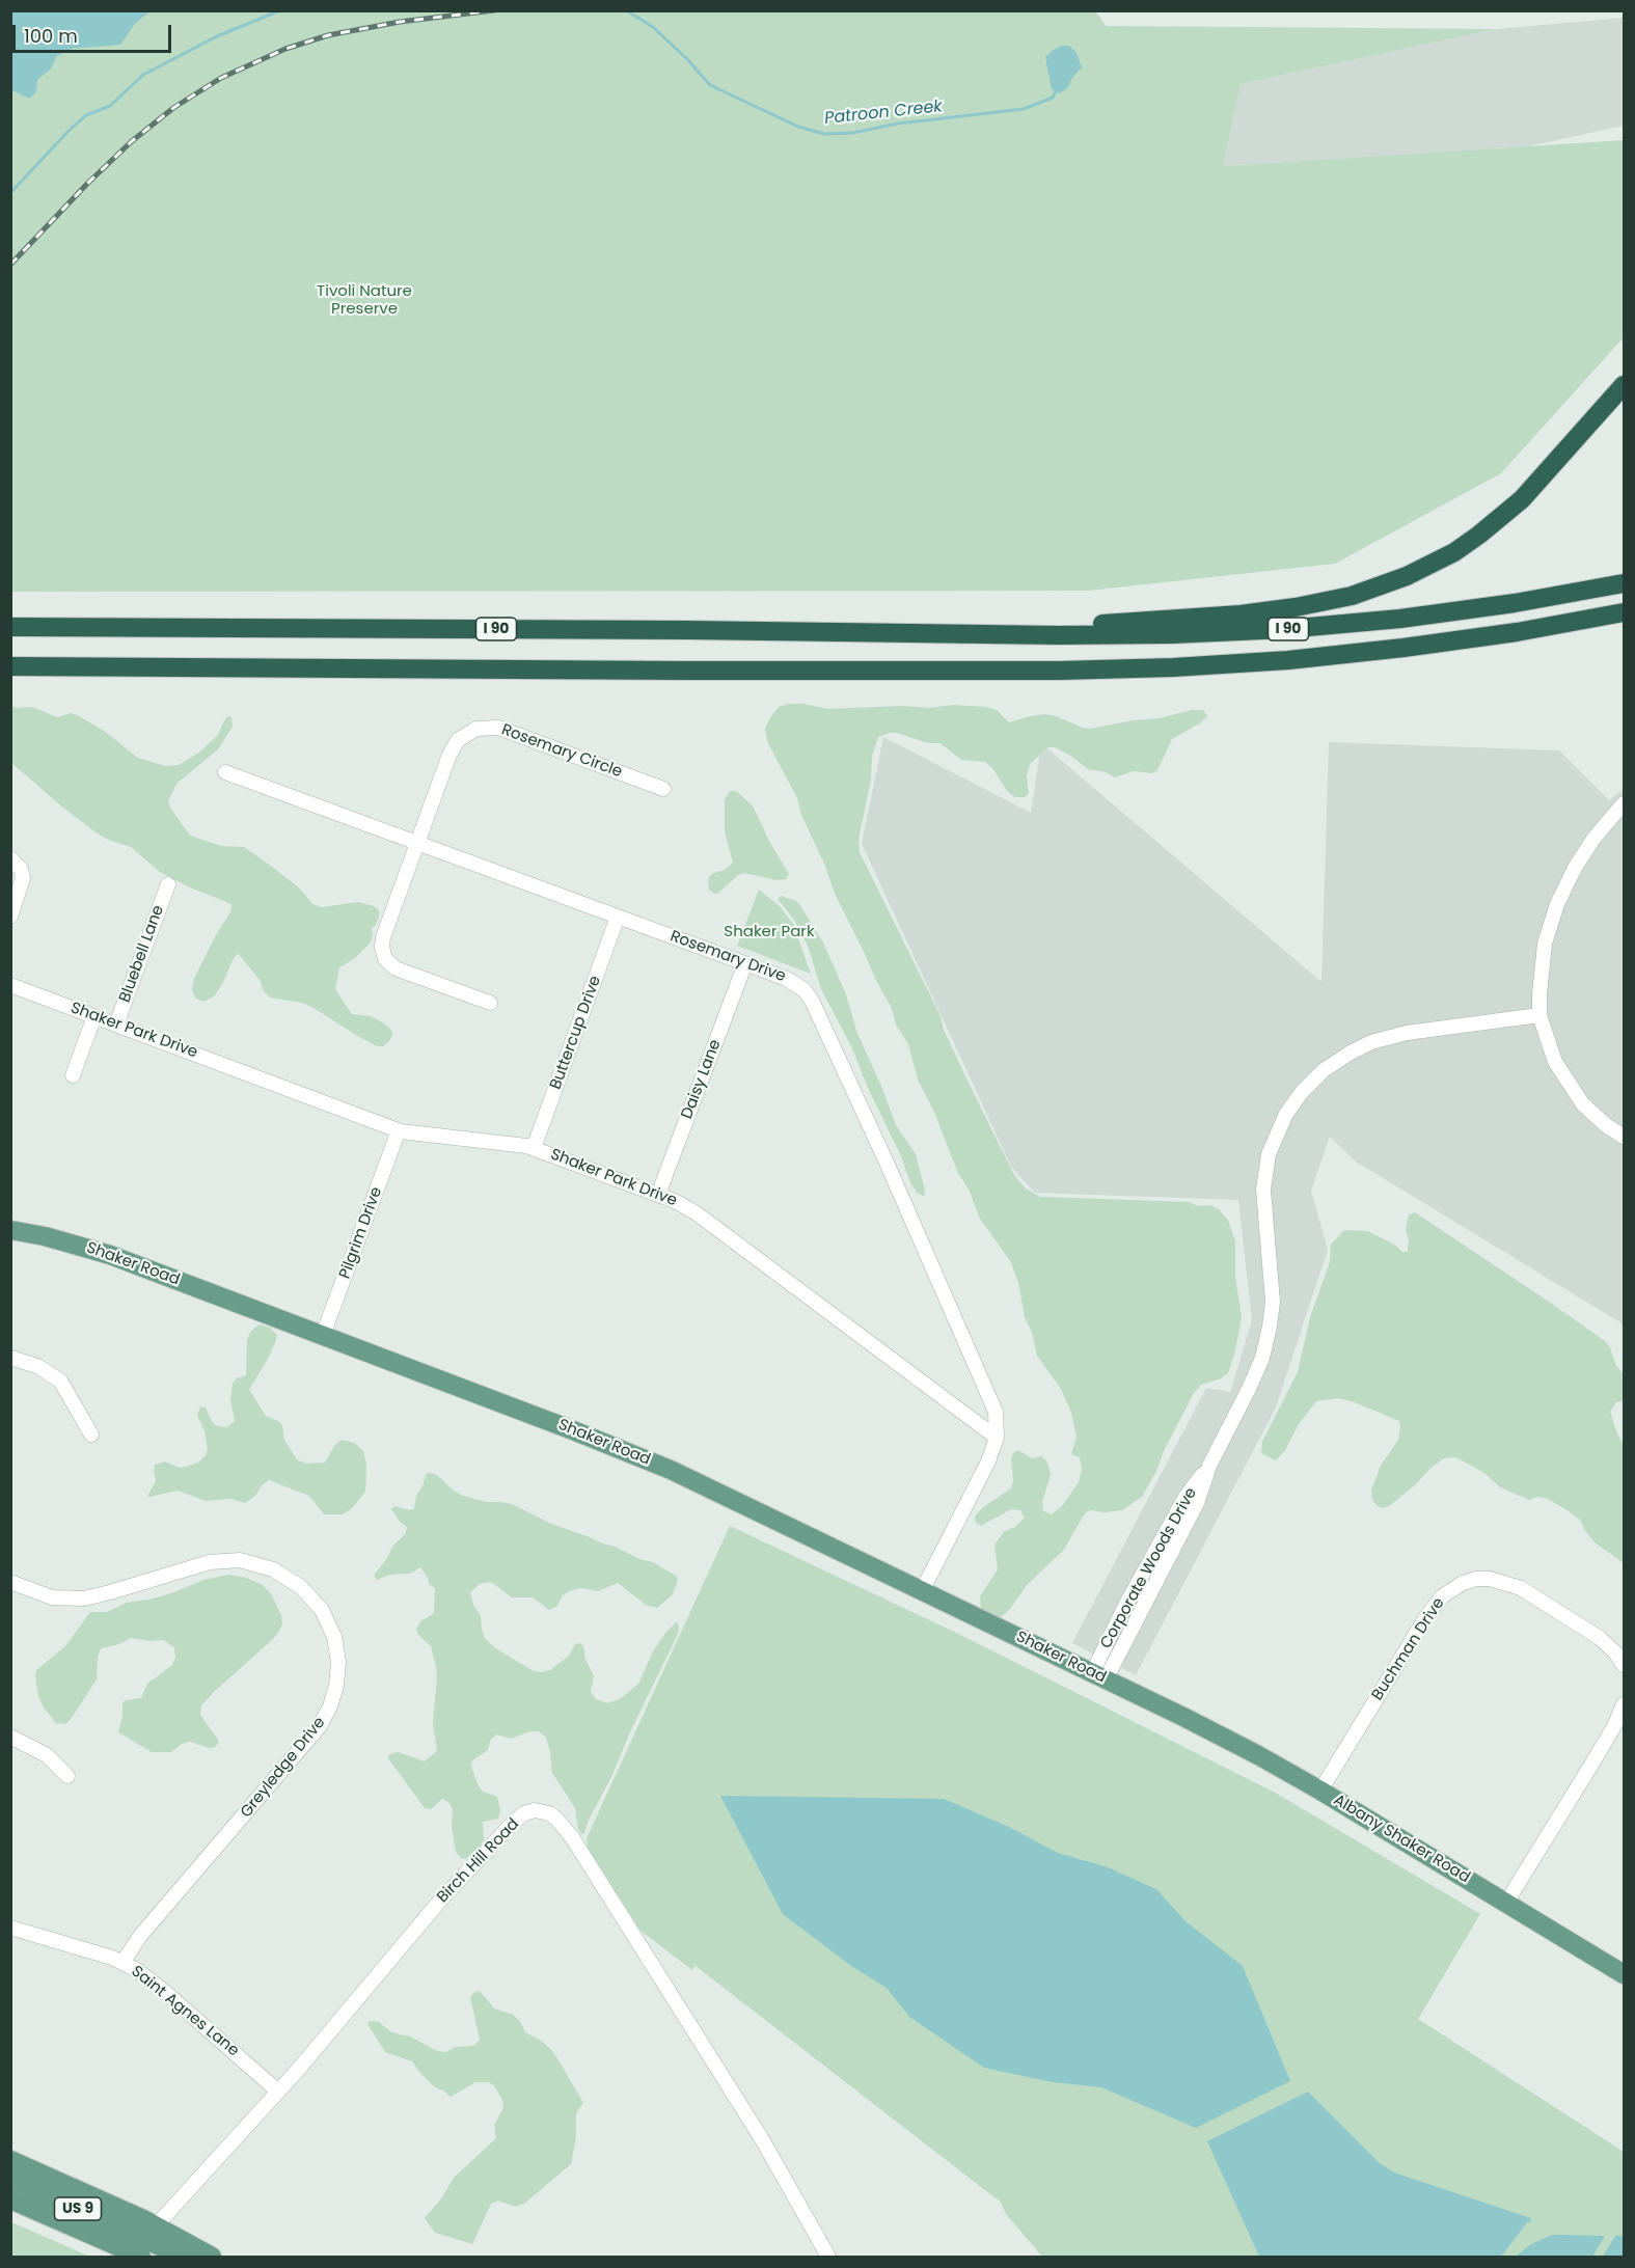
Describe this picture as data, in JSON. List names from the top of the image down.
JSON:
{
  "streets": {
    "highway": ["I 90"],
    "main road": ["Shaker Road", "Albany Shaker Road", "US 9"],
    "street": [
      "Rosemary Circle",
      "Bluebell Lane",
      "Rosemary Drive",
      "Shaker Park Drive",
      "Buttercup Drive",
      "Daisy Lane",
      "Pilgrim Drive",
      "Corporate Woods Drive",
      "Buchman Drive",
      "Greyledge Drive",
      "Birch Hill Road",
      "Saint Agnes Lane"
    ]
  },
  "crossings": [
    ["Rosemary Circle", "Rosemary Drive"],
    ["Bluebell Lane", "Shaker Park Drive"],
    ["Rosemary Drive", "Shaker Park Drive"],
    ["Rosemary Drive", "Buttercup Drive"],
    ["Rosemary Drive", "Daisy Lane"],
    ["Shaker Park Drive", "Buttercup Drive"],
    ["Shaker Park Drive", "Daisy Lane"],
    ["Shaker Park Drive", "Pilgrim Drive"],
    ["Pilgrim Drive", "Shaker Road"],
    ["Shaker Road", "Corporate Woods Drive"],
    ["Shaker Road", "Albany Shaker Road"],
    ["Buchman Drive", "Albany Shaker Road"],
    ["Greyledge Drive", "Saint Agnes Lane"],
    ["Birch Hill Road", "Saint Agnes Lane"],
    ["Birch Hill Road", "US 9"]
  ],
  "water": ["Patroon Creek"],
  "parks": ["Tivoli Nature Preserve", "Shaker Park"],
  "scale_bar": "100 m"
}
